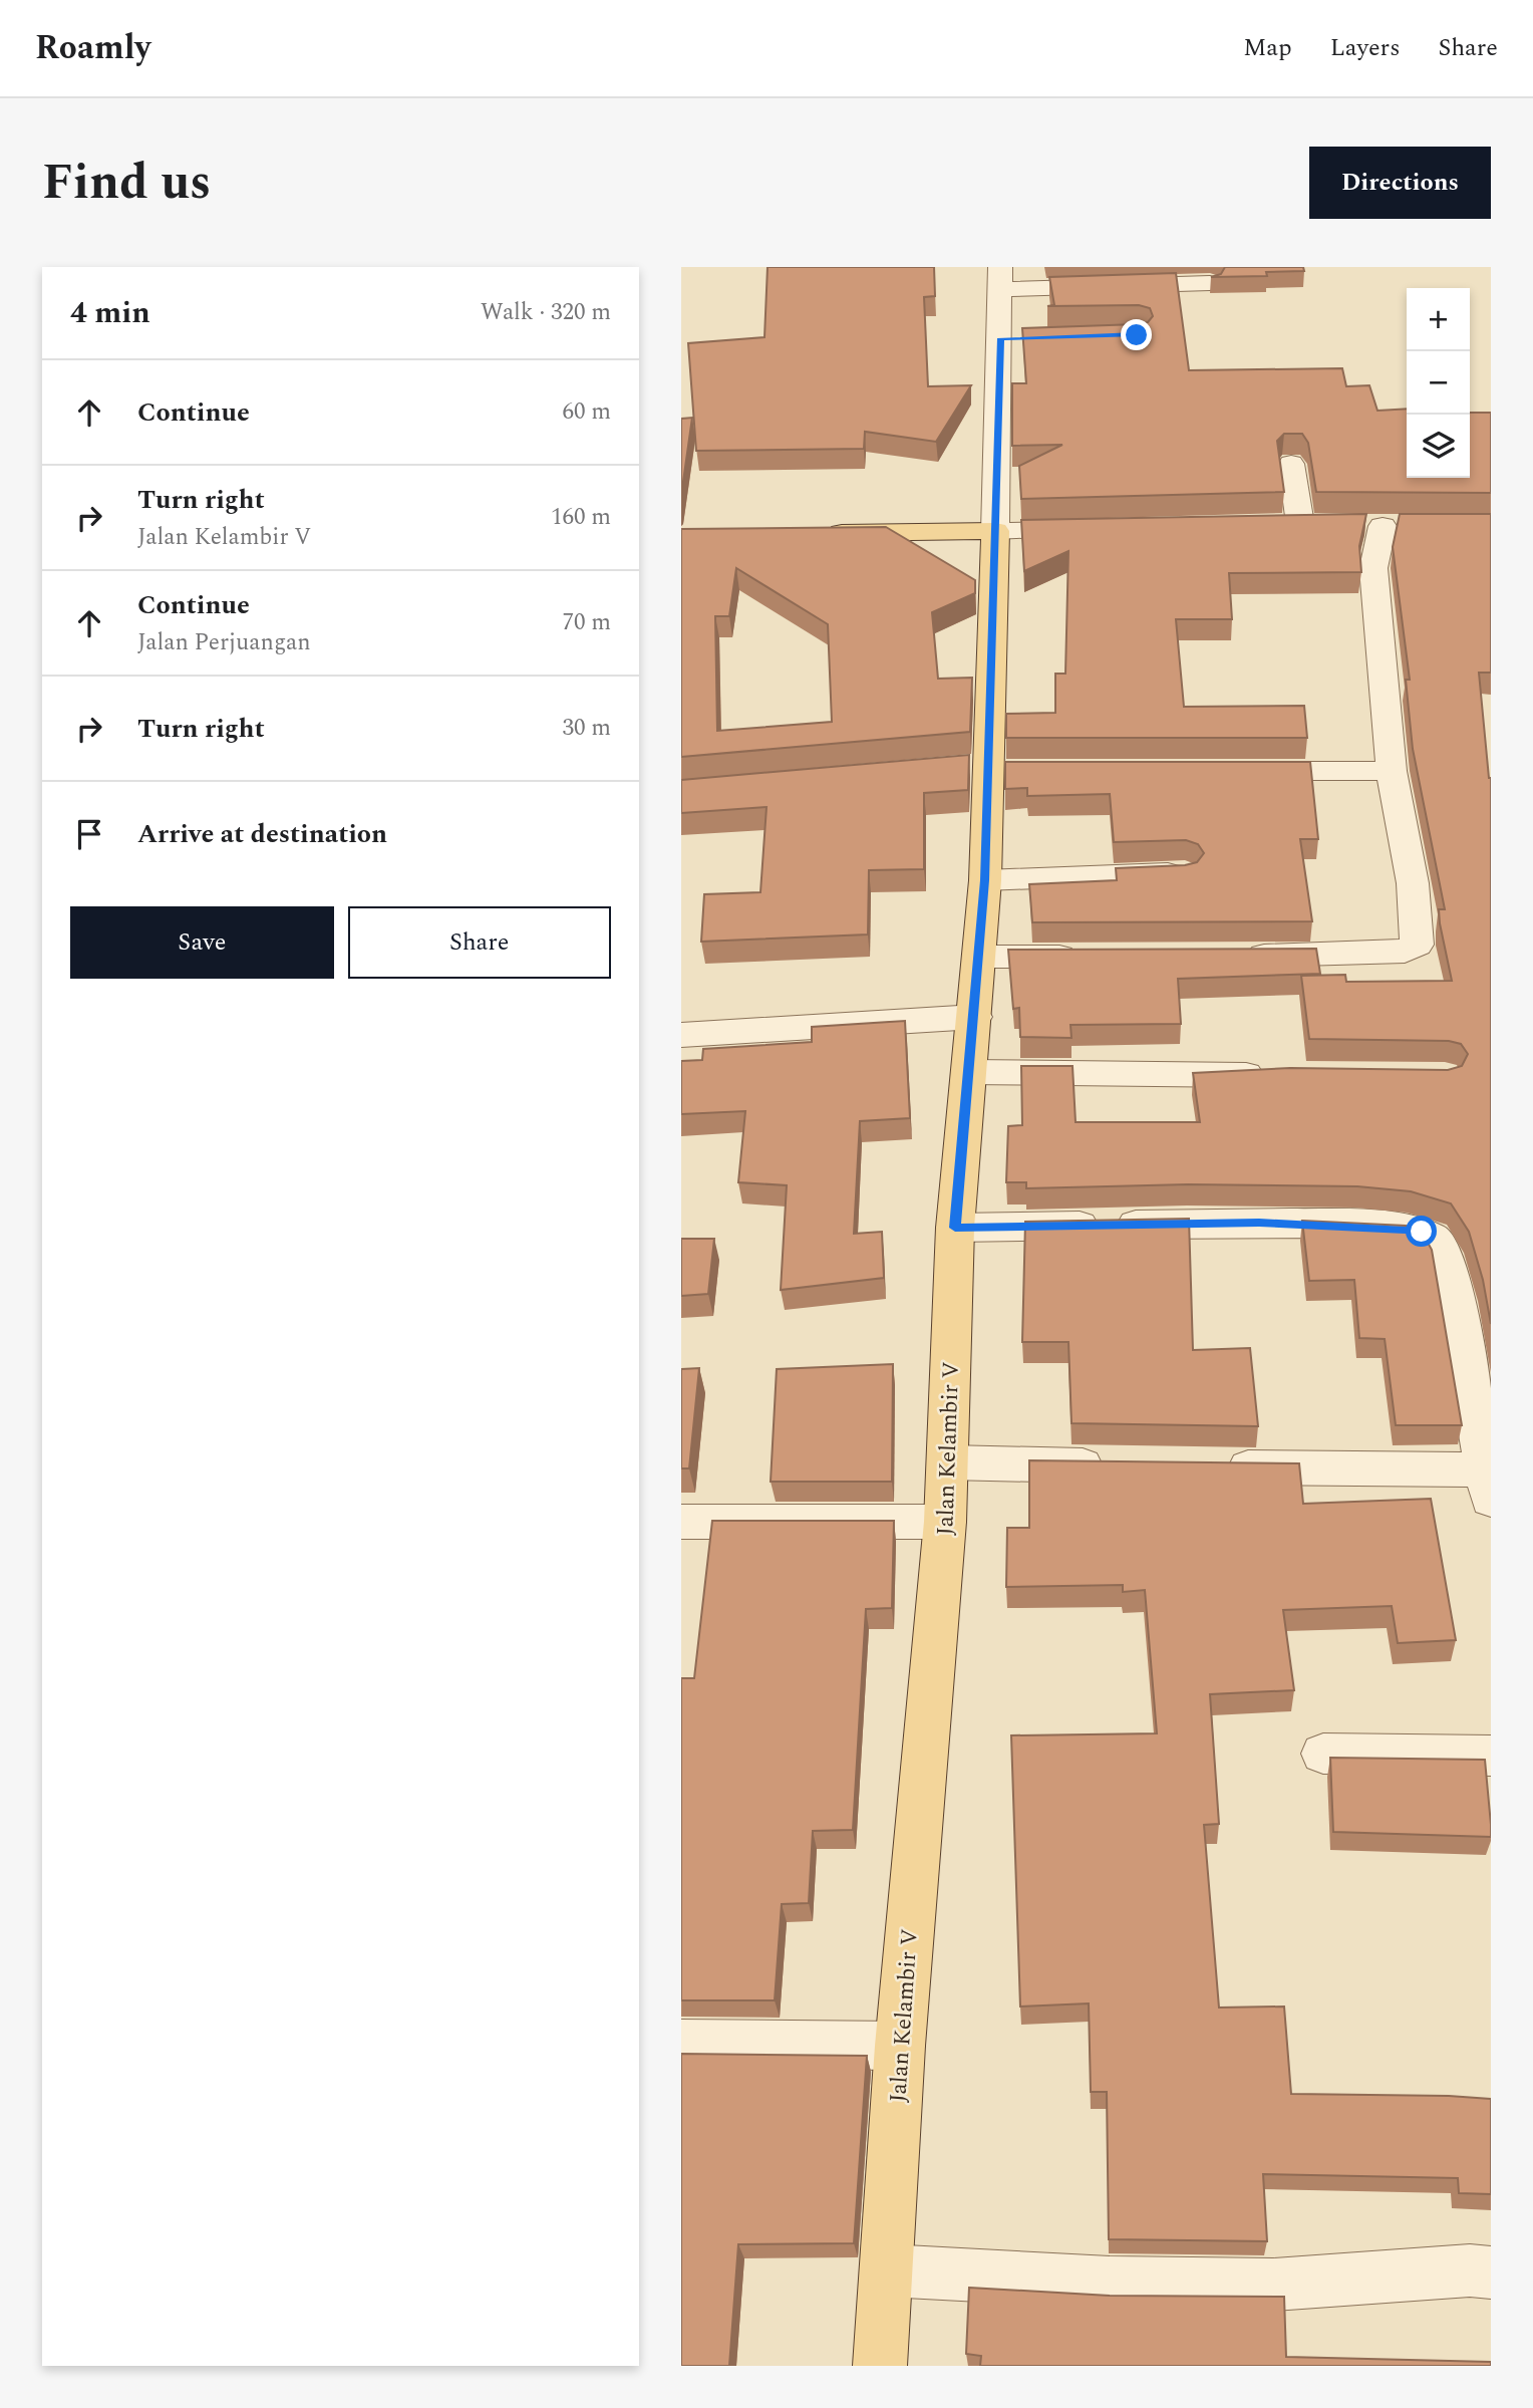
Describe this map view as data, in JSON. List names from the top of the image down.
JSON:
{
  "streets": {
    "main road": ["Jalan Kelambir V"]
  },
  "page": {
    "header": "Roamly",
    "nav": ["Map", "Layers", "Share"],
    "title": "Find us",
    "buttons": [
      "Directions",
      ["Save", "Share"]
    ],
    "heading": ["4 min", "Walk · 320 m"],
    "map_buttons": ["+", "−"],
    "list": [
      ["Continue", "60 m"],
      ["Turn right", "Jalan Kelambir V", "160 m"],
      ["Continue", "Jalan Perjuangan", "70 m"],
      ["Turn right", "30 m"],
      "Arrive at destination"
    ]
  }
}
